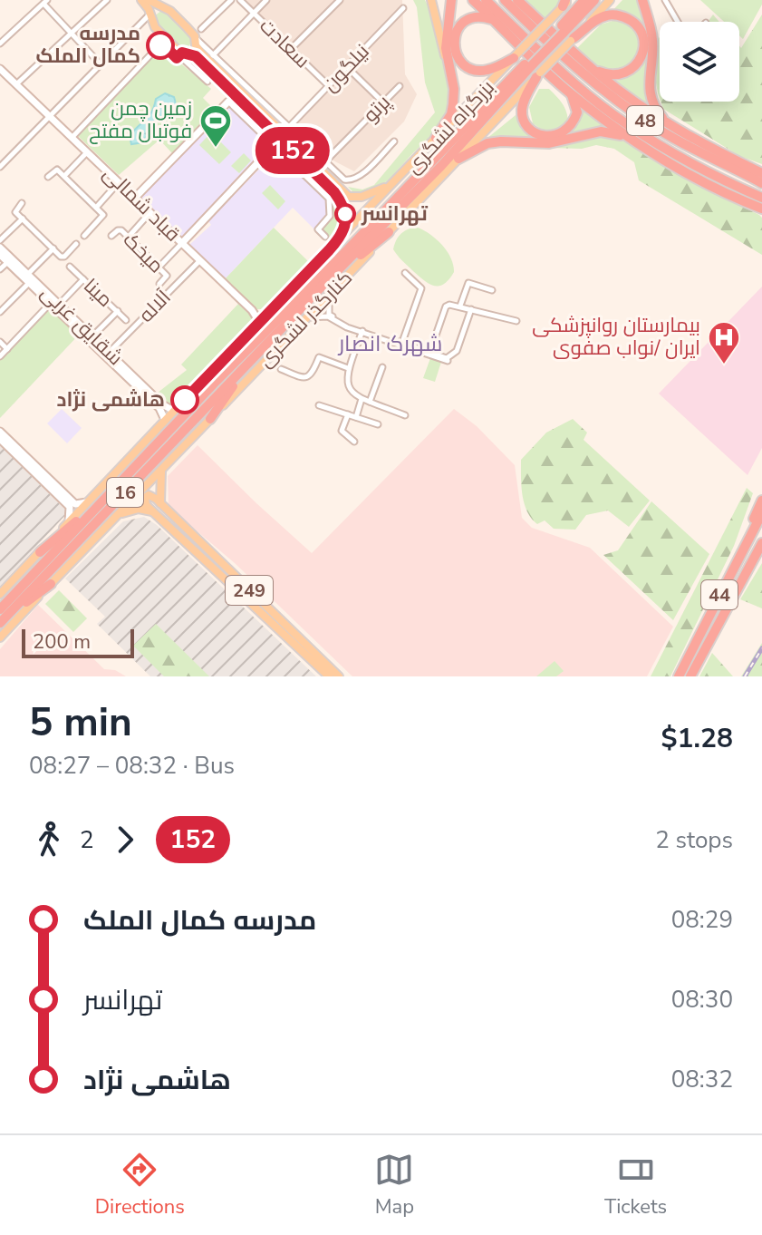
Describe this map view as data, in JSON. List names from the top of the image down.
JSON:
{
  "streets": {
    "highway": [
      "48",
      "بزرگراه لشگری",
      "16",
      "44"
    ],
    "main road": ["کنارگذر لشگری", "249"],
    "street": [
      "سعادت",
      "نیلگون",
      "پرتو",
      "قباد شمالی",
      "میخک",
      "مینا",
      "آلاله",
      "شقایق غربی"
    ]
  },
  "crossings": [
    ["سعادت", "نیلگون"],
    ["نیلگون", "پرتو"],
    ["قباد شمالی", "آلاله"],
    ["آلاله", "شقایق غربی"]
  ],
  "districts": ["شهرک انصار"],
  "places": {
    "other": ["مدرسه کمال الملک", "تهرانسر", "هاشمی نژاد"],
    "sports": ["زمین چمن فوتبال مفتح"],
    "hospital": ["بیمارستان روانپزشکی ایران /نواب صفوی"]
  },
  "lines": ["bus line 152"],
  "scale_bar": "200 m",
  "page": {
    "on_map": "152",
    "scale": "200 m",
    "heading": ["5 min", "08:27 – 08:32 · Bus", "$1.28"],
    "legs": ["2", "152", "2 stops"],
    "list": [
      {
        "name": "مدرسه کمال الملک",
        "value": "08:29"
      },
      {
        "name": "تهرانسر",
        "value": "08:30"
      },
      {
        "name": "هاشمی نژاد",
        "value": "08:32"
      }
    ],
    "tabs": ["Directions", "Map", "Tickets"]
  }
}
